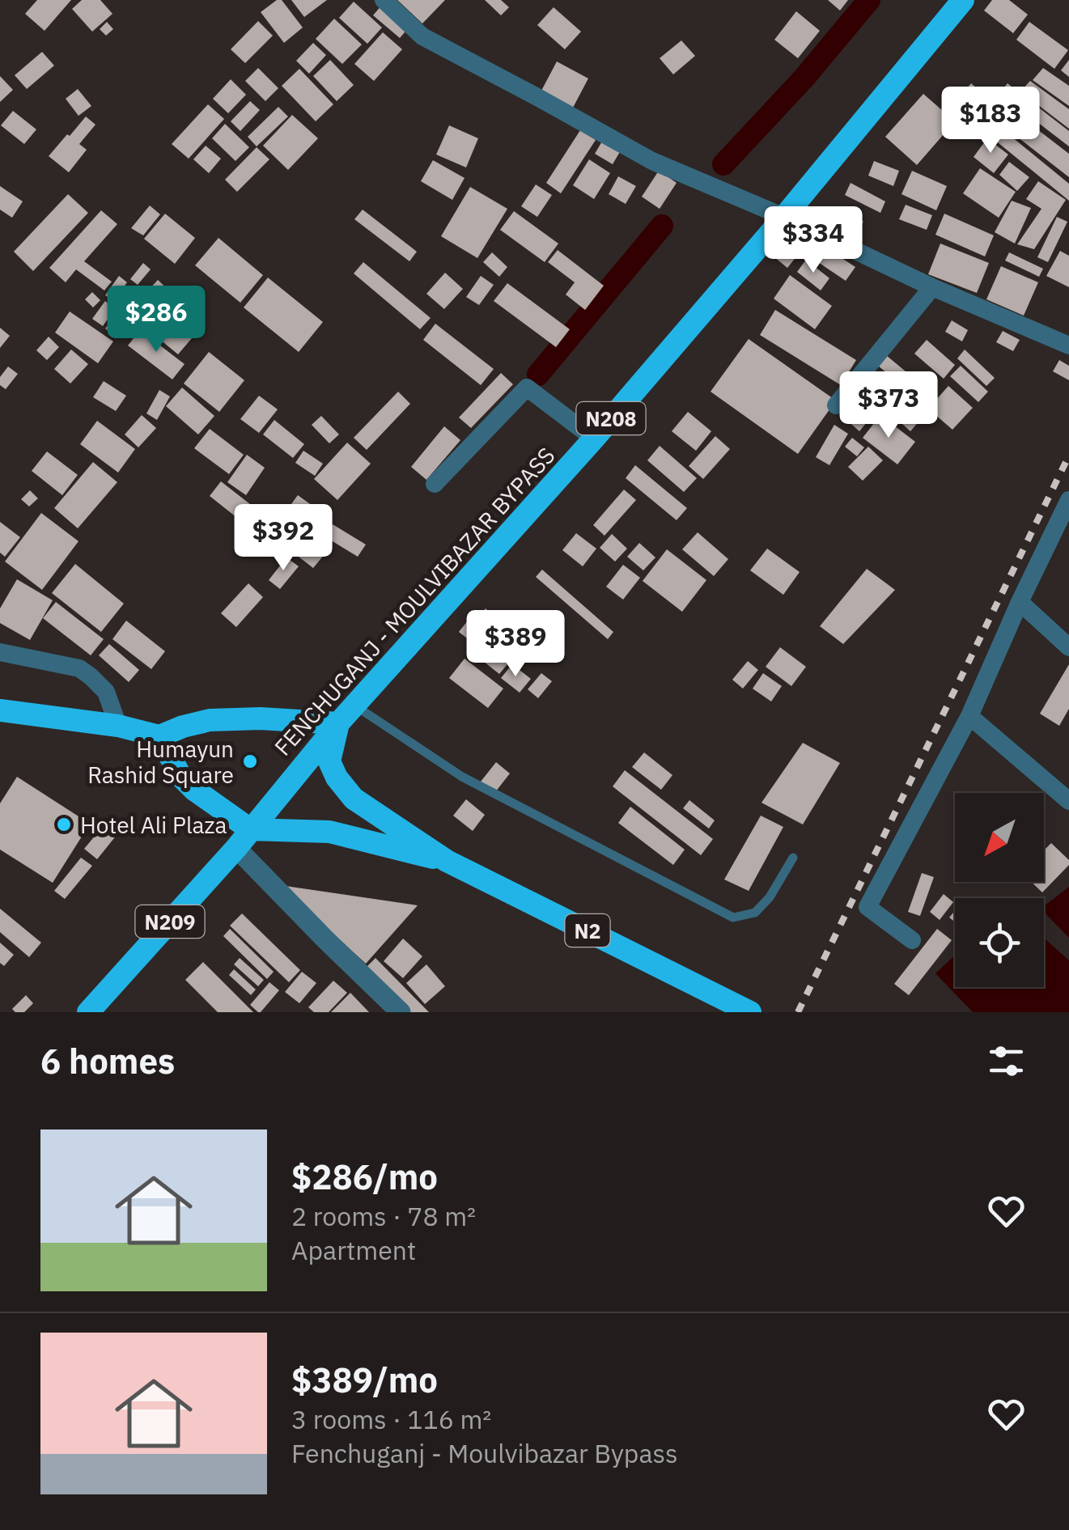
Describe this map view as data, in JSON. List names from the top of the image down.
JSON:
{
  "streets": {
    "highway": [
      "N208",
      "FENCHUGANJ - MOULVIBAZAR BYPASS",
      "N209",
      "N2"
    ]
  },
  "crossings": [
    ["FENCHUGANJ - MOULVIBAZAR BYPASS", "N209"],
    ["FENCHUGANJ - MOULVIBAZAR BYPASS", "N2"],
    ["N209", "N2"]
  ],
  "places": ["Humayun Rashid Square", "Hotel Ali Plaza"],
  "north": "bottom left",
  "page": {
    "price": [
      "$183",
      "$334",
      "$286",
      "$373",
      "$392",
      "$389"
    ],
    "heading": "6 homes",
    "list": [
      {
        "name": "$286/mo",
        "note": "2 rooms · 78 m² · Apartment"
      },
      {
        "name": "$389/mo",
        "note": "3 rooms · 116 m² · Fenchuganj - Moulvibazar Bypass"
      }
    ]
  }
}
